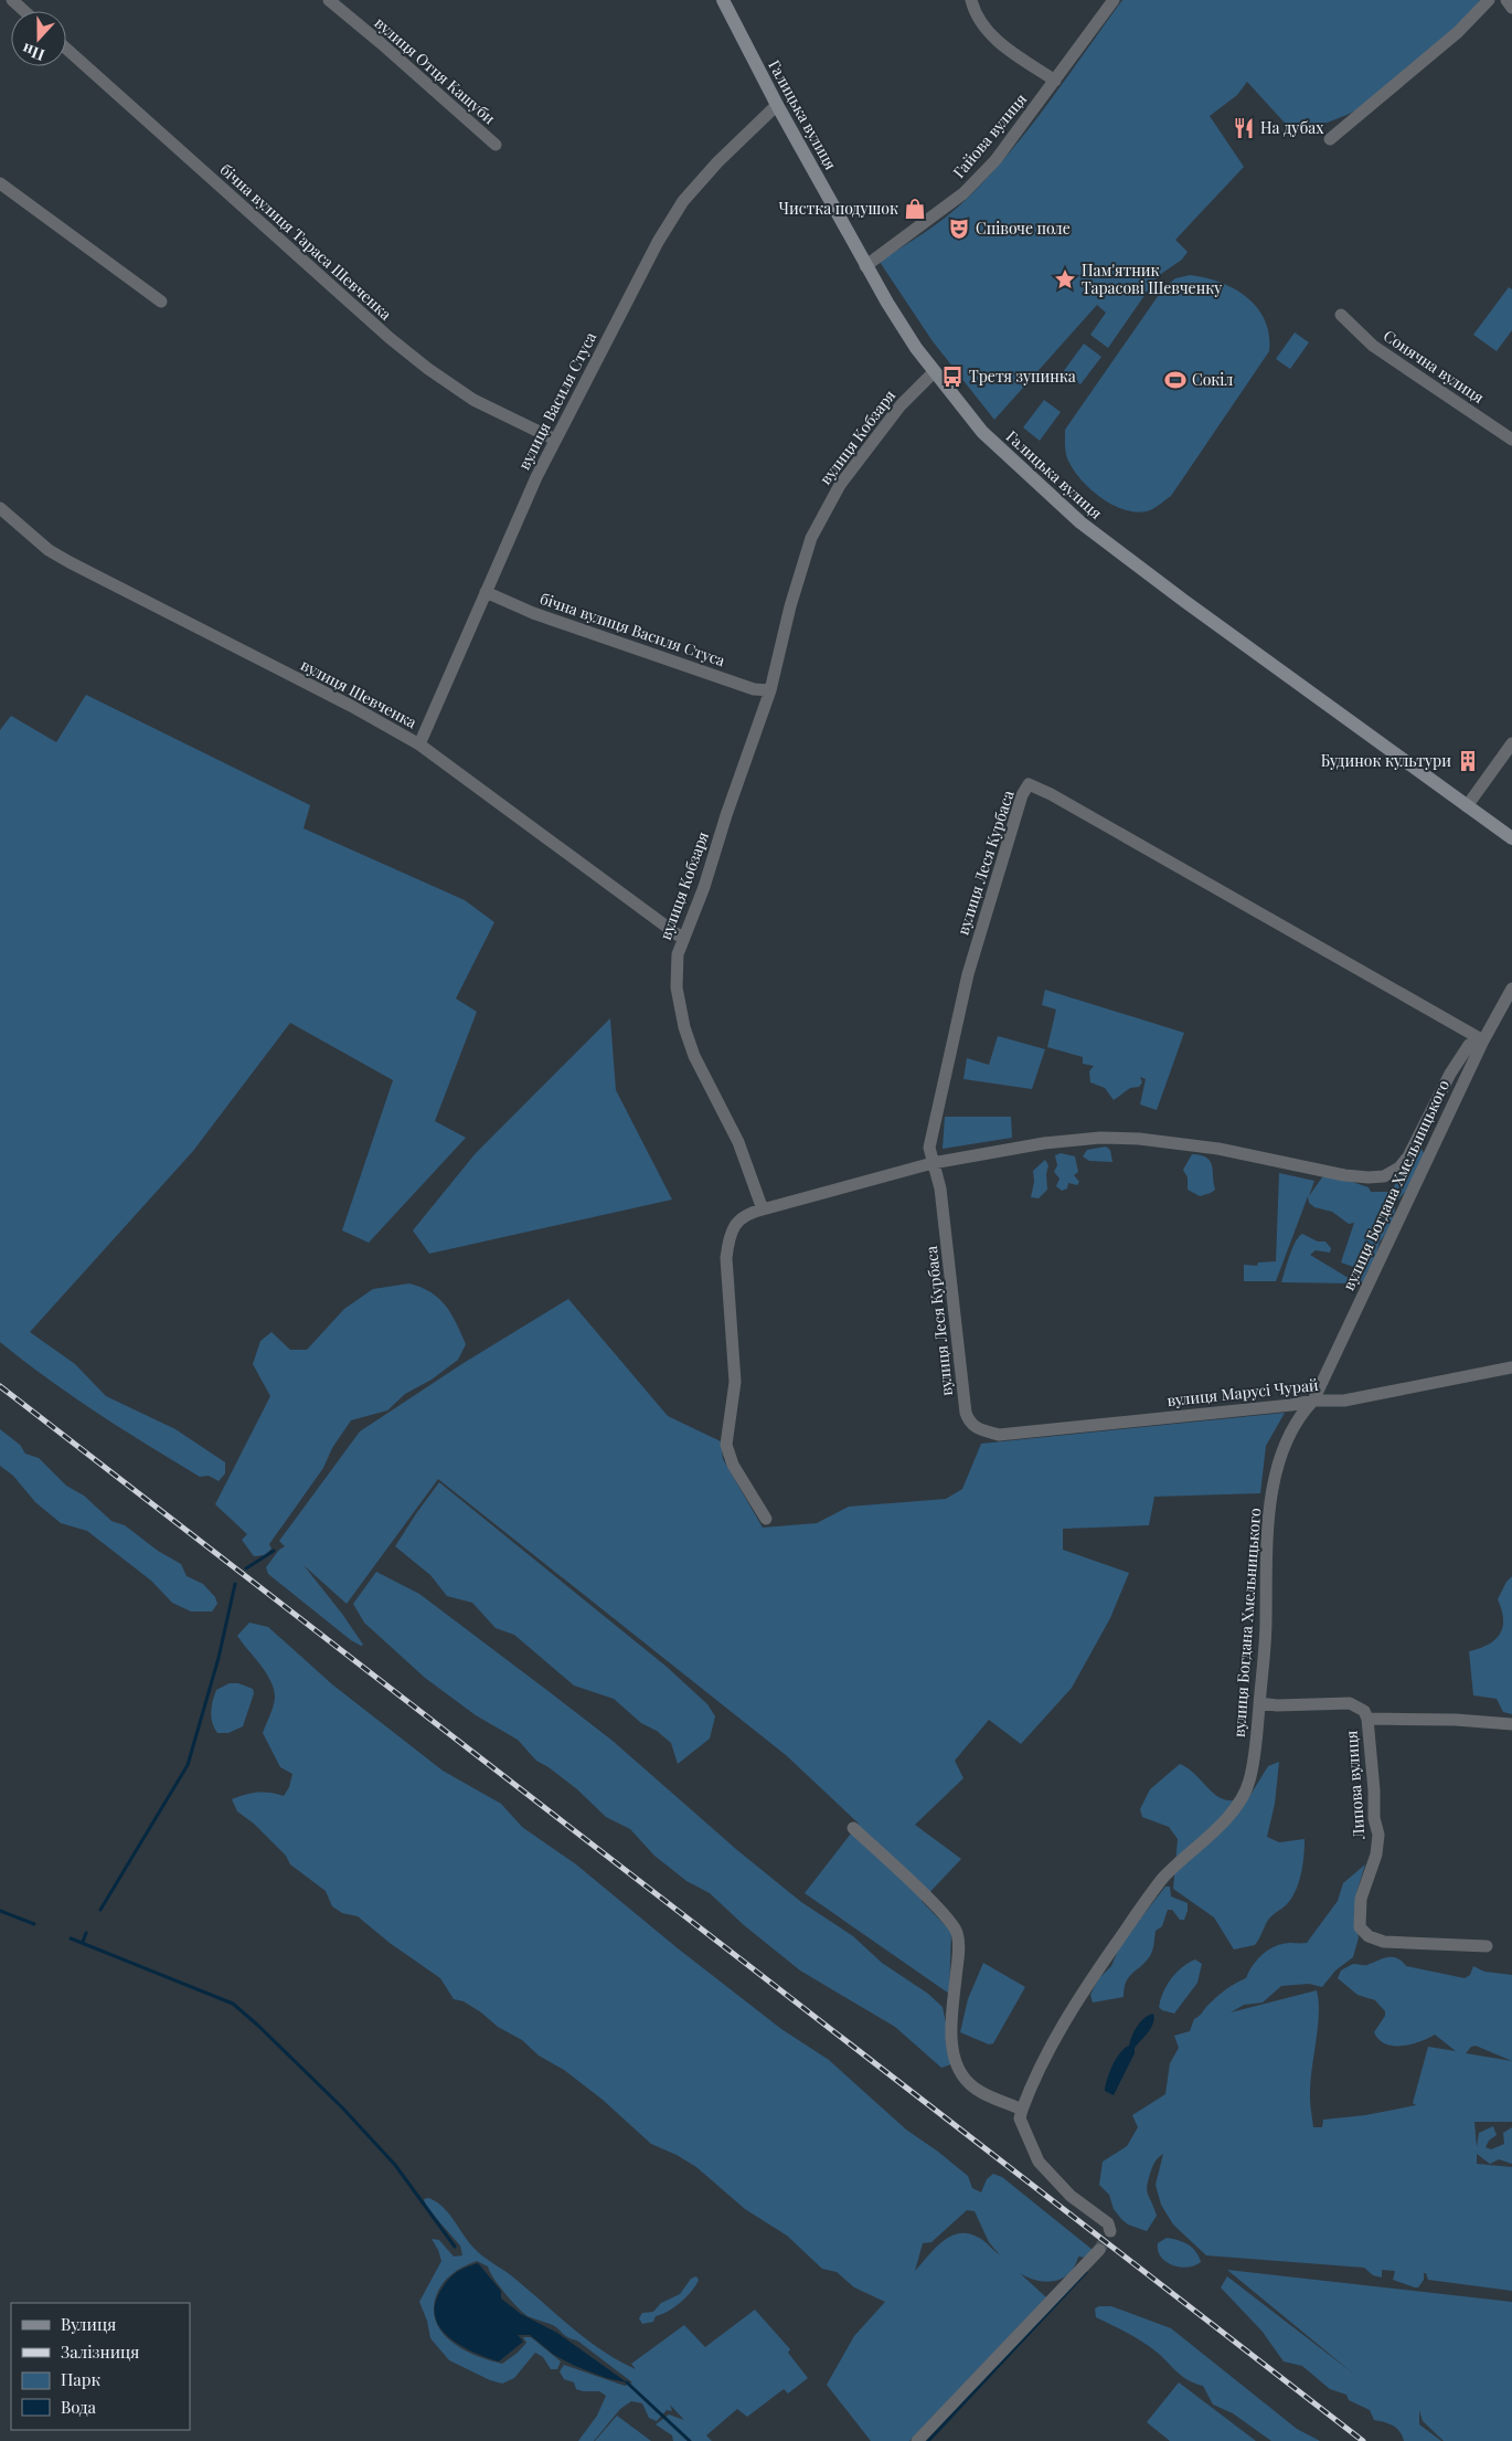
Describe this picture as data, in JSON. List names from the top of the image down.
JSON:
{
  "streets": {
    "street": [
      "вулиця Отця Кашуби",
      "Галицька вулиця",
      "Гайова вулиця",
      "бічна вулиця Тараса Шевченка",
      "Сонячна вулиця",
      "вулиця Василя Стуса",
      "вулиця Кобзаря",
      "бічна вулиця Василя Стуса",
      "вулиця Шевченка",
      "вулиця Леся Курбаса",
      "вулиця Богдана Хмельницького",
      "вулиця Марусі Чурай",
      "Липова вулиця"
    ]
  },
  "crossings": [
    ["Галицька вулиця", "Гайова вулиця"],
    ["Галицька вулиця", "вулиця Василя Стуса"],
    ["Галицька вулиця", "вулиця Кобзаря"],
    ["бічна вулиця Тараса Шевченка", "вулиця Василя Стуса"],
    ["вулиця Василя Стуса", "бічна вулиця Василя Стуса"],
    ["вулиця Василя Стуса", "вулиця Шевченка"],
    ["вулиця Кобзаря", "бічна вулиця Василя Стуса"],
    ["вулиця Кобзаря", "вулиця Шевченка"],
    ["вулиця Леся Курбаса", "вулиця Богдана Хмельницького"],
    ["вулиця Леся Курбаса", "вулиця Марусі Чурай"],
    ["вулиця Богдана Хмельницького", "вулиця Марусі Чурай"]
  ],
  "places": {
    "restaurant": ["На дубах"],
    "shop": ["Чистка подушок"],
    "theatre": ["Співоче поле"],
    "place": ["Пам'ятник Тарасові Шевченку"],
    "bus stop": ["Третя зупинка"],
    "sports": ["Сокіл"],
    "building": ["Будинок культури"]
  },
  "legend": [
    "Вулиця",
    "Залізниця",
    "Парк",
    "Вода"
  ],
  "north": "bottom"
}
